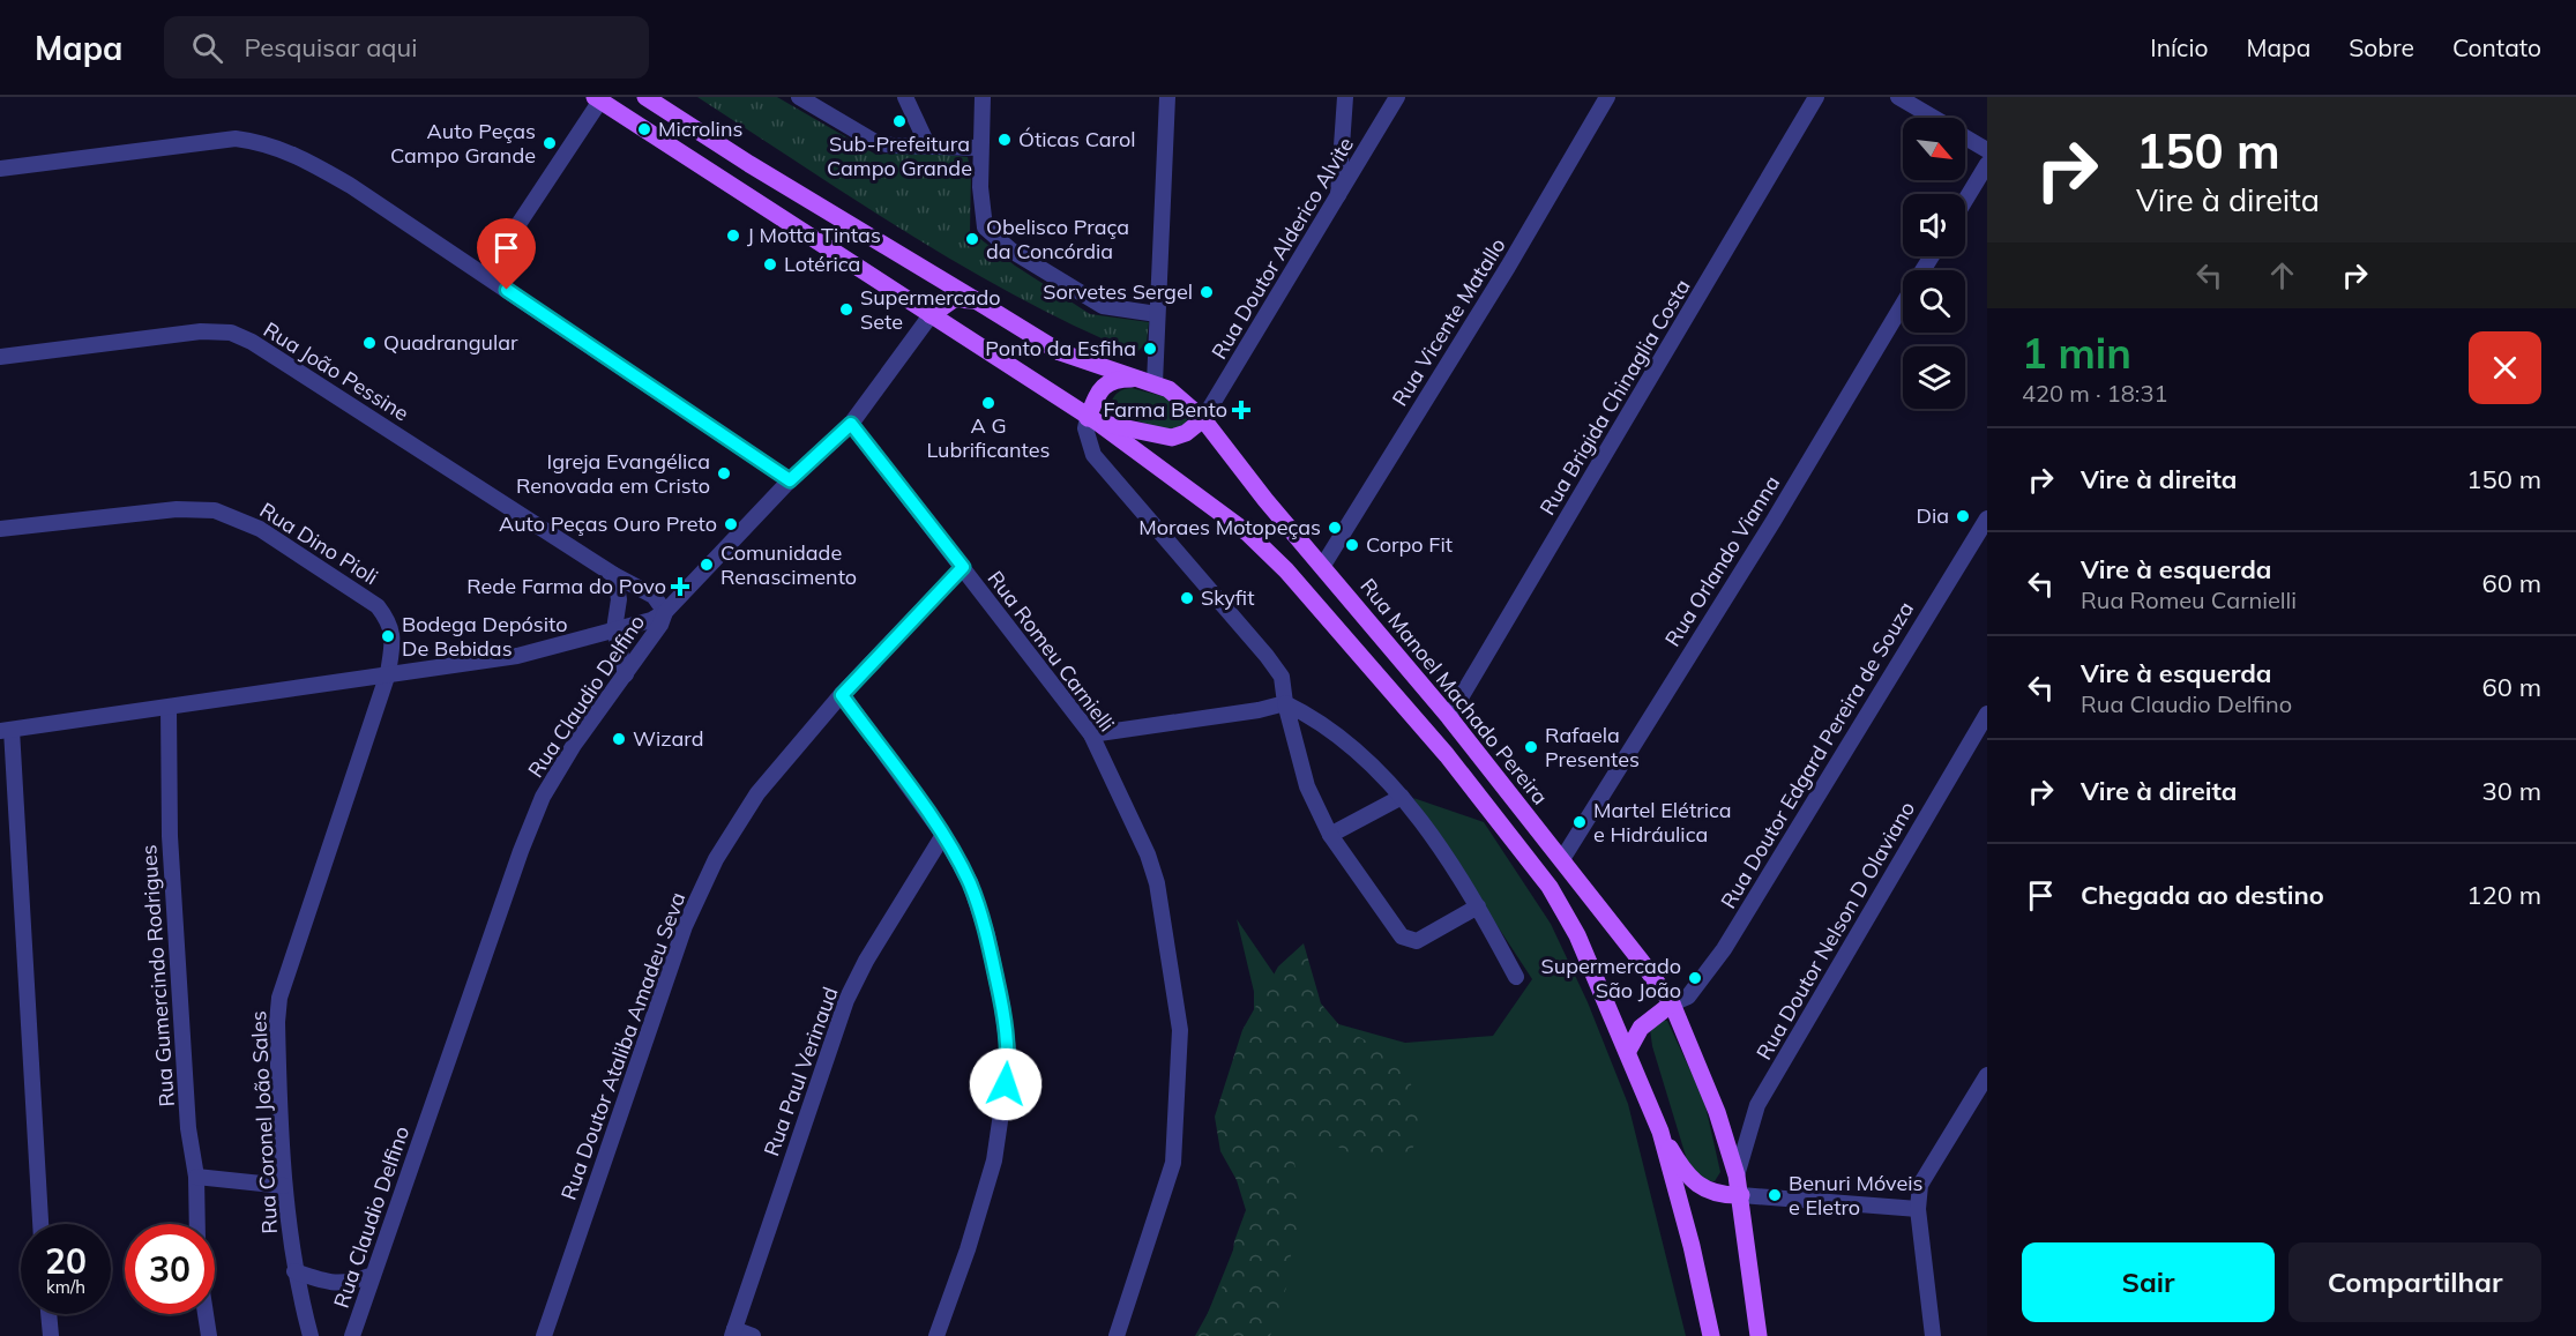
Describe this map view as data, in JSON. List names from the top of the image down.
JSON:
{
  "streets": {
    "main road": ["Rua Manoel Machado Pereira"],
    "street": [
      "Rua Doutor Alderico Alvite",
      "Rua Vicente Matallo",
      "Rua João Pessine",
      "Rua Brigida Chinaglia Costa",
      "Rua Dino Pioli",
      "Rua Orlando Vianna",
      "Rua Romeu Carnielli",
      "Rua Claudio Delfino",
      "Rua Doutor Edgard Pereira de Souza",
      "Rua Doutor Nelson D Olaviano",
      "Rua Gumercindo Rodrigues",
      "Rua Doutor Ataliba Amadeu Seva",
      "Rua Paul Verinaud",
      "Rua Coronel João Sales"
    ]
  },
  "crossings": [
    ["Rua Doutor Alderico Alvite", "Rua Manoel Machado Pereira"],
    ["Rua Vicente Matallo", "Rua Manoel Machado Pereira"],
    ["Rua João Pessine", "Rua Claudio Delfino"],
    ["Rua Brigida Chinaglia Costa", "Rua Manoel Machado Pereira"],
    ["Rua Dino Pioli", "Rua Coronel João Sales"],
    ["Rua Orlando Vianna", "Rua Manoel Machado Pereira"],
    ["Rua Romeu Carnielli", "Rua Claudio Delfino"],
    ["Rua Romeu Carnielli", "Rua Doutor Ataliba Amadeu Seva"],
    ["Rua Manoel Machado Pereira", "Rua Doutor Edgard Pereira de Souza"],
    ["Rua Manoel Machado Pereira", "Rua Doutor Nelson D Olaviano"]
  ],
  "places": {
    "other": [
      "Sub-Prefeitura Campo Grande",
      "Microlins",
      "Óticas Carol",
      "Auto Peças Campo Grande",
      "J Motta Tintas",
      "Obelisco Praça da Concórdia",
      "Lotérica",
      "Sorvetes Sergel",
      "Supermercado Sete",
      "Quadrangular",
      "Ponto da Esfiha",
      "A G Lubrificantes",
      "Igreja Evangélica Renovada em Cristo",
      "Dia",
      "Auto Peças Ouro Preto",
      "Moraes Motopeças",
      "Corpo Fit",
      "Comunidade Renascimento",
      "Skyfit",
      "Bodega Depósito De Bebidas",
      "Wizard",
      "Rafaela Presentes",
      "Martel Elétrica e Hidráulica",
      "Supermercado São João",
      "Benuri Móveis e Eletro"
    ],
    "health": ["Farma Bento", "Rede Farma do Povo"]
  },
  "north": "bottom right",
  "page": {
    "header": "Mapa",
    "search": "Pesquisar aqui",
    "nav": [
      "Início",
      "Mapa",
      "Sobre",
      "Contato"
    ],
    "turn": ["150 m", "Vire à direita"],
    "heading": ["1 min", "420 m · 18:31"],
    "list": [
      {
        "name": "Vire à direita",
        "value": "150 m"
      },
      {
        "name": "Vire à esquerda",
        "note": "Rua Romeu Carnielli",
        "value": "60 m"
      },
      {
        "name": "Vire à esquerda",
        "note": "Rua Claudio Delfino",
        "value": "60 m"
      },
      {
        "name": "Vire à direita",
        "value": "30 m"
      },
      {
        "name": "Chegada ao destino",
        "value": "120 m"
      }
    ],
    "speed": "20 km/h",
    "limit": "30",
    "buttons": ["Sair", "Compartilhar"]
  }
}
